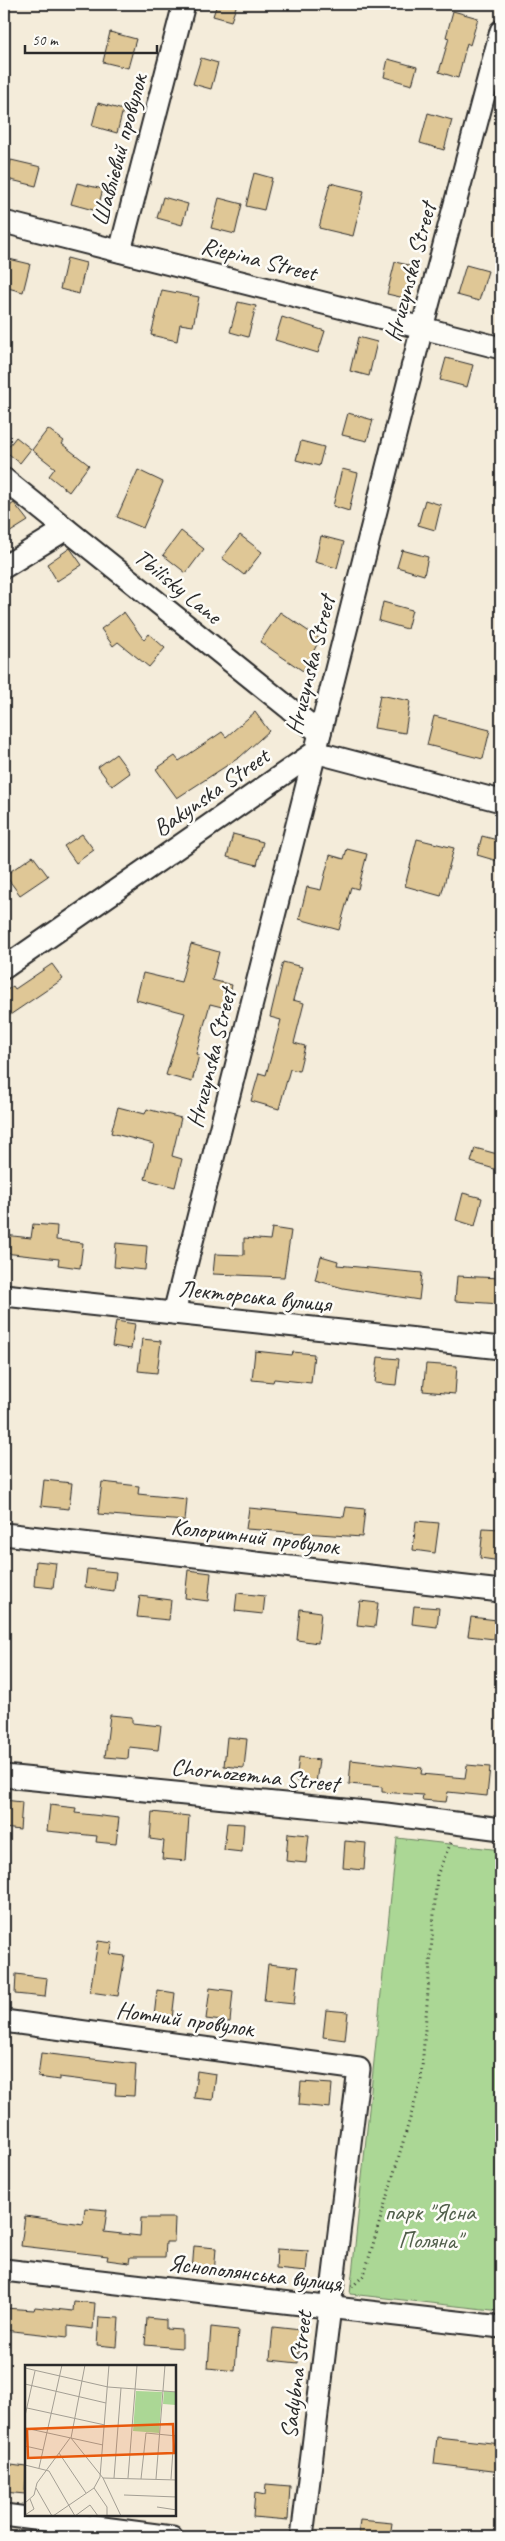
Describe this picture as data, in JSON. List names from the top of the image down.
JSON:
{
  "streets": {
    "street": [
      "Шавлієвий провулок",
      "Riepina Street",
      "Hruzynska Street",
      "Tbilisky Lane",
      "Bakynska Street",
      "Лекторська вулиця",
      "Колоритний провулок",
      "Chornozemna Street",
      "Нотний провулок",
      "Яснополянська вулиця",
      "Sadybna Street"
    ]
  },
  "crossings": [
    ["Шавлієвий провулок", "Riepina Street"],
    ["Riepina Street", "Hruzynska Street"],
    ["Hruzynska Street", "Tbilisky Lane"],
    ["Hruzynska Street", "Bakynska Street"],
    ["Hruzynska Street", "Лекторська вулиця"],
    ["Tbilisky Lane", "Bakynska Street"],
    ["Нотний провулок", "Sadybna Street"],
    ["Яснополянська вулиця", "Sadybna Street"]
  ],
  "parks": ["парк \"Ясна Поляна\""],
  "scale_bar": "50 m"
}
